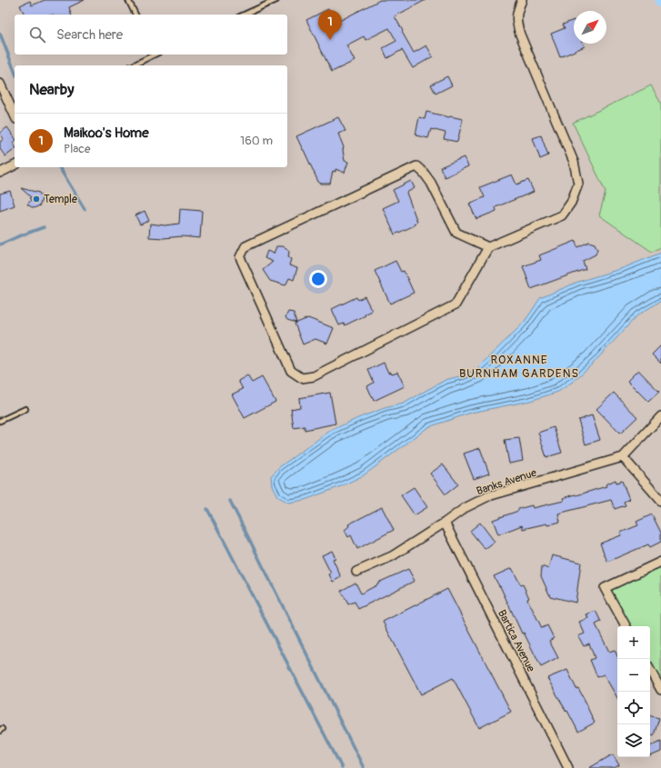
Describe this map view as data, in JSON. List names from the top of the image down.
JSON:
{
  "streets": {
    "street": ["Banks Avenue", "Bartica Avenue"]
  },
  "crossings": [
    ["Banks Avenue", "Bartica Avenue"]
  ],
  "districts": ["ROXANNE BURNHAM GARDENS"],
  "places": ["Temple"],
  "north": "top right",
  "page": {
    "pins": "1",
    "search": "Search here",
    "heading": "Nearby",
    "list": [
      {
        "mark": "1",
        "name": "Maikoo's Home",
        "note": "Place",
        "value": "160 m"
      }
    ],
    "map_buttons": ["+", "−"]
  }
}
